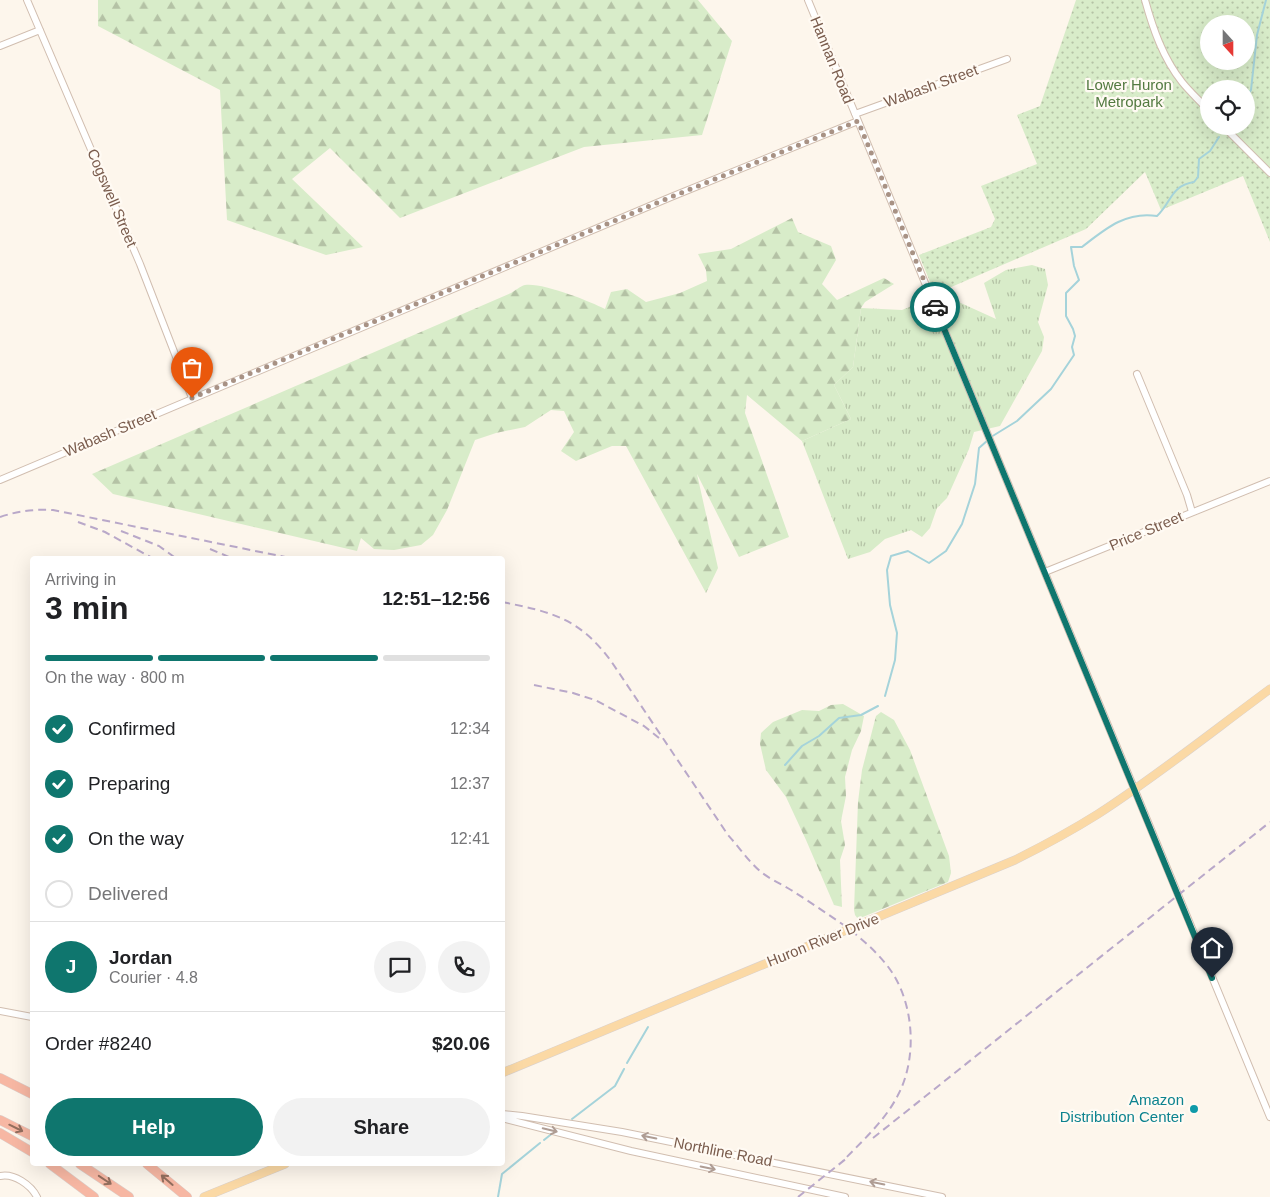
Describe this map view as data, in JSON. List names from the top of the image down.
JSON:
{
  "streets": {
    "main road": ["Huron River Drive"],
    "street": [
      "Hannan Road",
      "Wabash Street",
      "Cogswell Street",
      "Price Street",
      "Northline Road"
    ]
  },
  "crossings": [
    ["Hannan Road", "Wabash Street"],
    ["Hannan Road", "Price Street"],
    ["Hannan Road", "Huron River Drive"],
    ["Wabash Street", "Cogswell Street"]
  ],
  "parks": ["Lower Huron Metropark"],
  "places": ["Amazon Distribution Center"],
  "north": "bottom",
  "page": {
    "heading": ["3 min", "Arriving in", "12:51–12:56"],
    "panel": [
      "Jordan",
      "Courier · 4.8",
      "Order #8240",
      "$20.06"
    ],
    "bar": "On the way · 800 m",
    "list": [
      ["Confirmed", "12:34"],
      ["Preparing", "12:37"],
      ["On the way", "12:41"],
      "Delivered"
    ],
    "round": "J",
    "buttons": ["Help", "Share"]
  }
}
